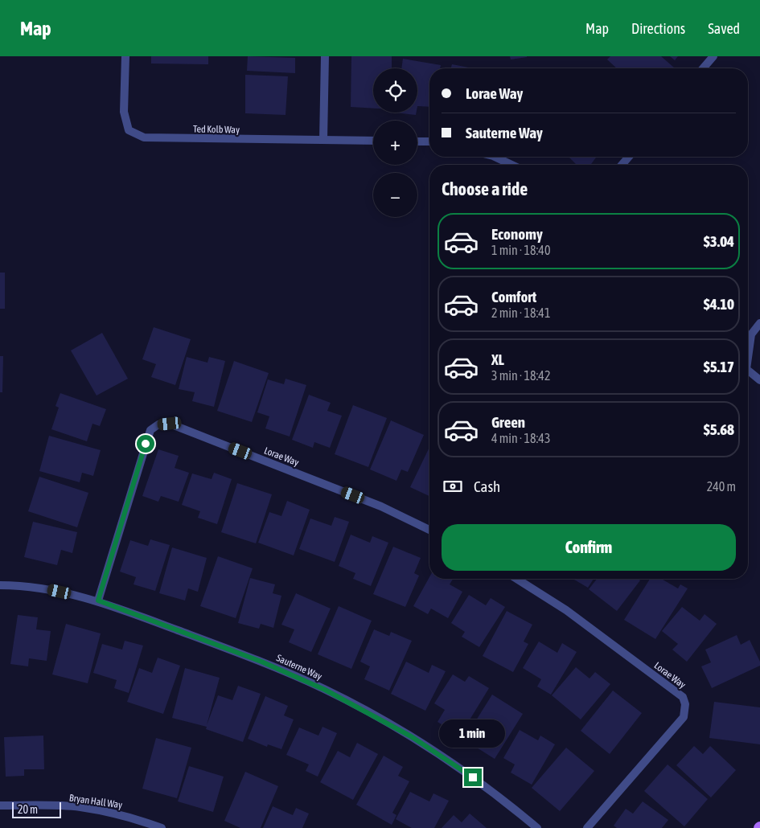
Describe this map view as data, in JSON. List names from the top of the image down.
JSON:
{
  "streets": {
    "street": [
      "Ted Kolb Way",
      "Lorae Way",
      "Sauterne Way",
      "Bryan Hall Way"
    ]
  },
  "crossings": [
    ["Lorae Way", "Sauterne Way"]
  ],
  "scale_bar": "20 m",
  "page": {
    "header": "Map",
    "nav": ["Map", "Directions", "Saved"],
    "map_buttons": ["+", "−"],
    "banner": ["Lorae Way", "Sauterne Way"],
    "heading": "Choose a ride",
    "list": [
      {
        "name": "Economy",
        "note": "1 min · 18:40",
        "value": "$3.04"
      },
      {
        "name": "Comfort",
        "note": "2 min · 18:41",
        "value": "$4.10"
      },
      {
        "name": "XL",
        "note": "3 min · 18:42",
        "value": "$5.17"
      },
      {
        "name": "Green",
        "note": "4 min · 18:43",
        "value": "$5.68"
      }
    ],
    "pay": ["Cash", "240 m"],
    "buttons": "Confirm",
    "bubble": "1 min",
    "scale": "20 m"
  }
}
